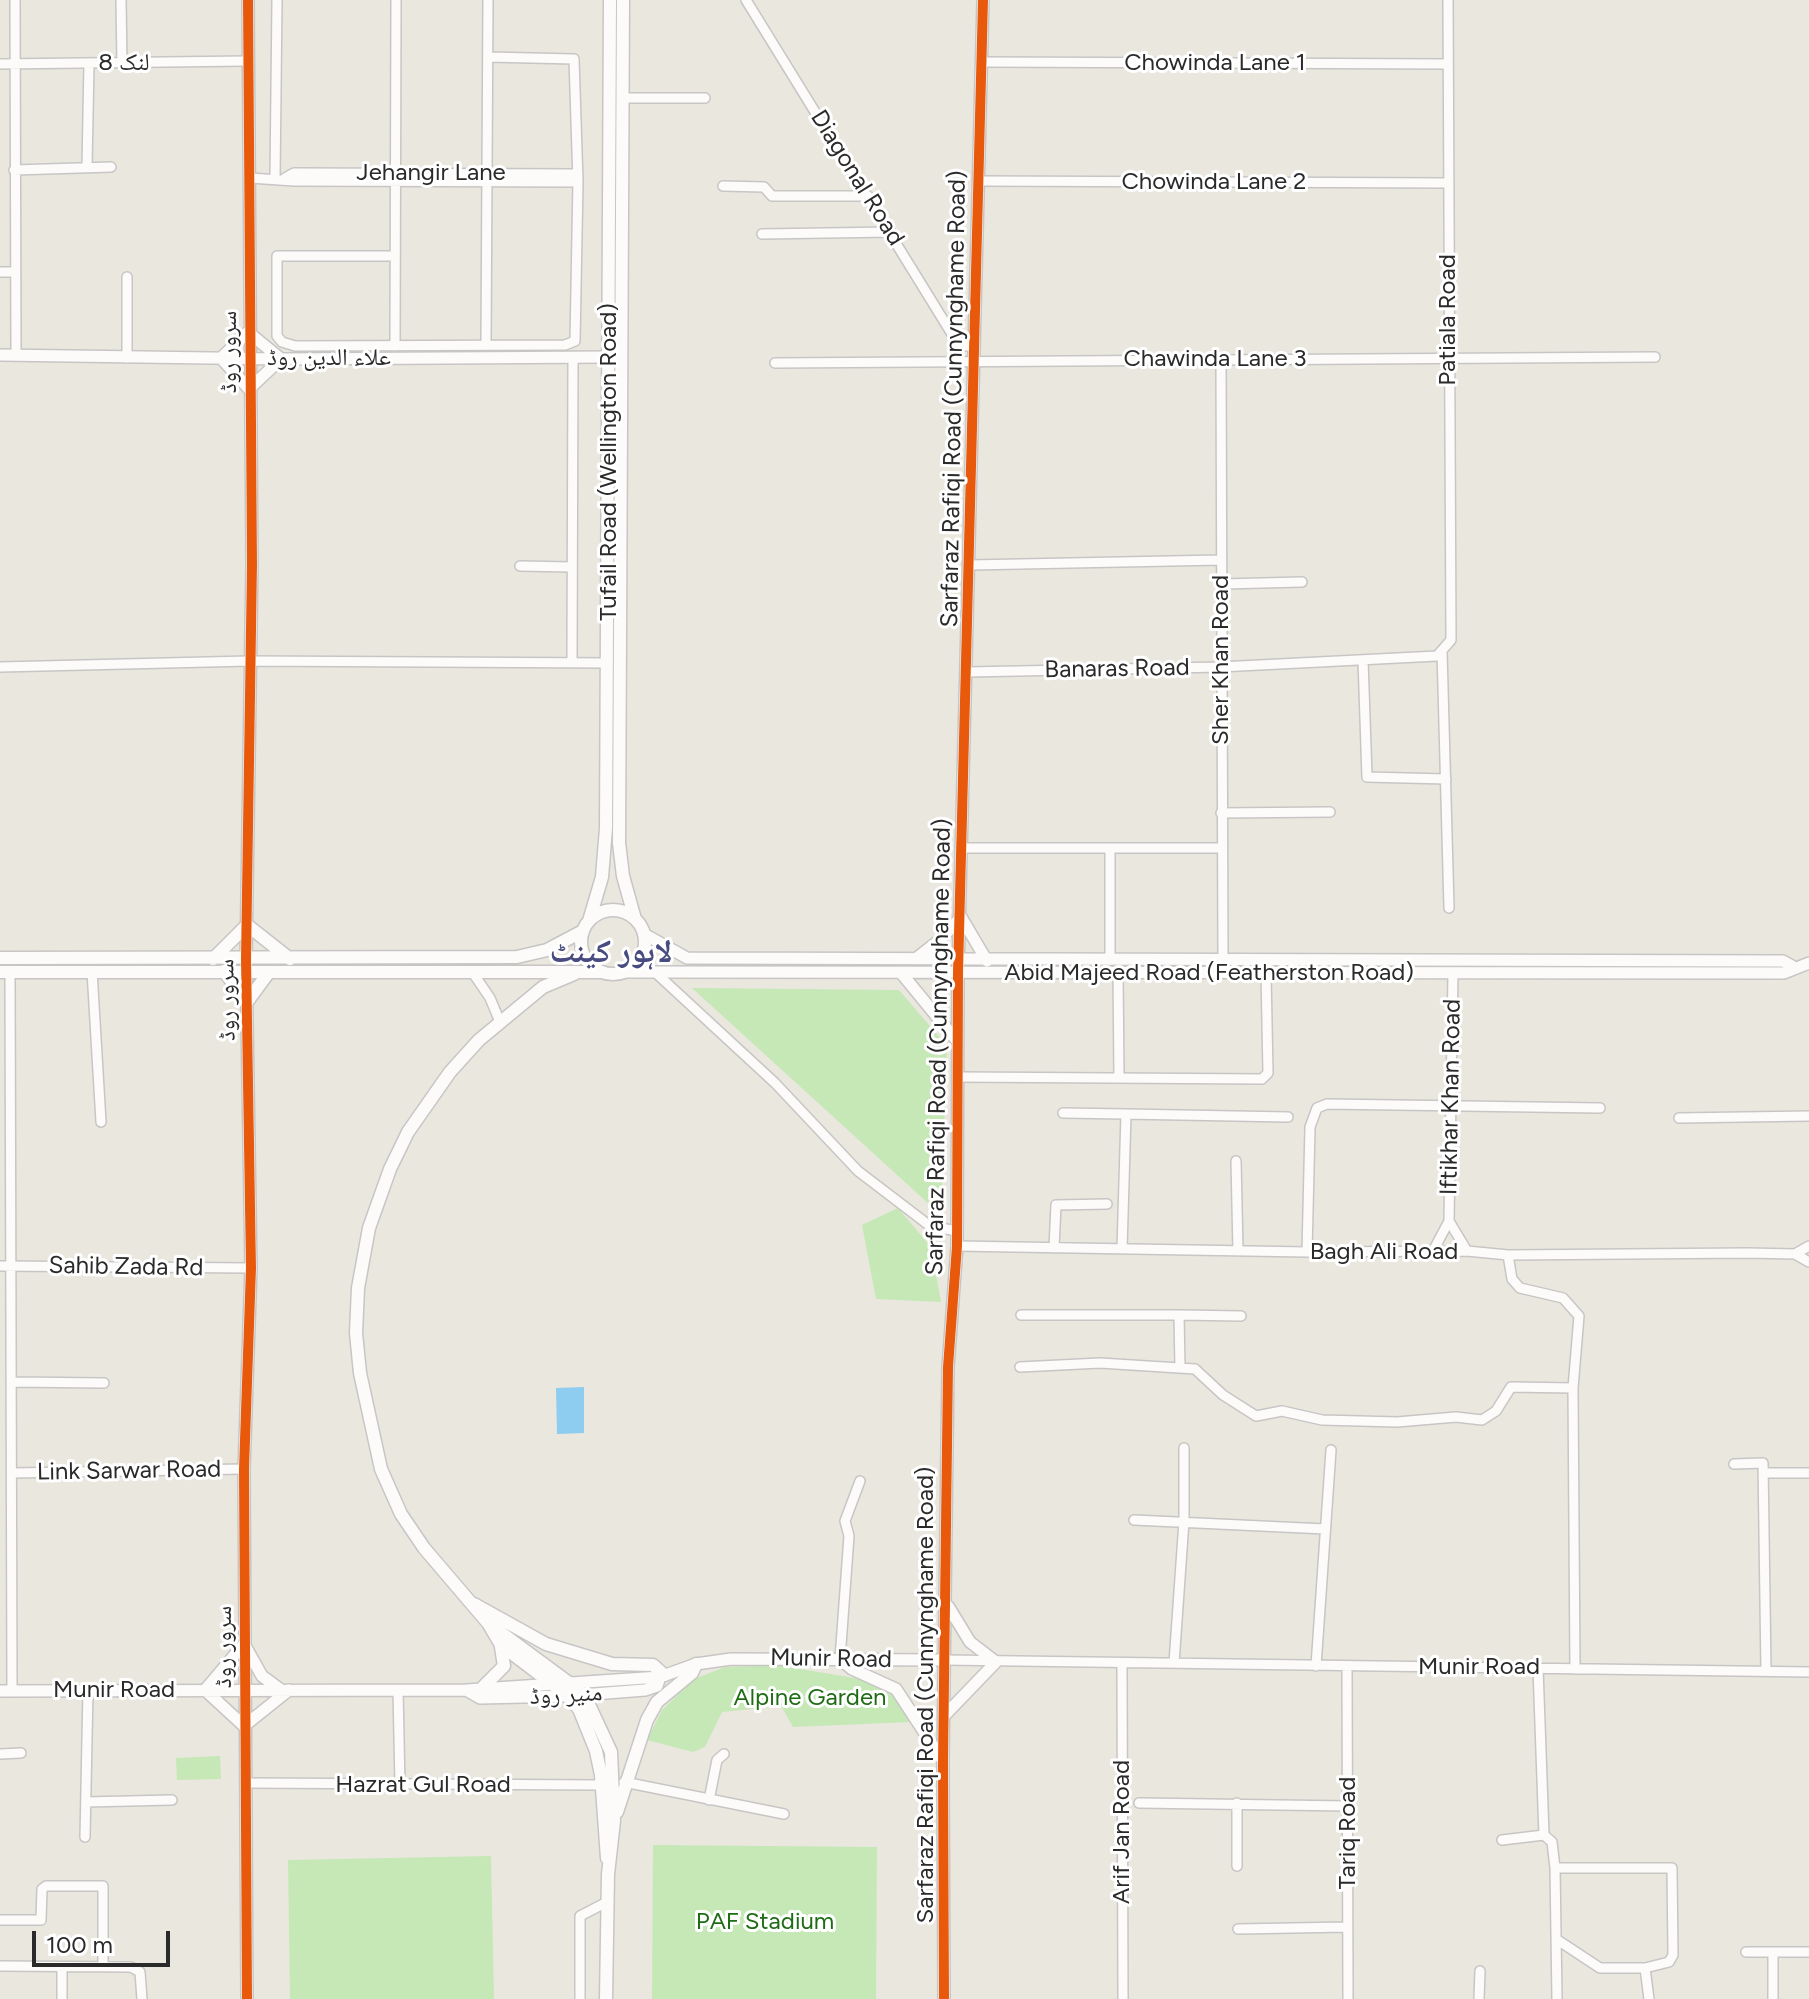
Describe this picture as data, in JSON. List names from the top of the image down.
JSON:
{
  "streets": {
    "main road": ["Tufail Road (Wellington Road)"],
    "street": [
      "لنک 8",
      "Chowinda Lane 1",
      "Jehangir Lane",
      "Diagonal Road",
      "Chowinda Lane 2",
      "Patiala Road",
      "سرور روڈ",
      "علاء الدین روڈ",
      "Chawinda Lane 3",
      "Sarfaraz Rafiqi Road (Cunnynghame Road)",
      "Sher Khan Road",
      "Banaras Road",
      "Abid Majeed Road (Featherston Road)",
      "Iftikhar Khan Road",
      "Bagh Ali Road",
      "Sahib Zada Rd",
      "Link Sarwar Road",
      "Munir Road",
      "منیر روڈ",
      "Hazrat Gul Road",
      "Arif Jan Road",
      "Tariq Road"
    ]
  },
  "crossings": [
    ["لنک 8", "سرور روڈ"],
    ["Chowinda Lane 1", "Patiala Road"],
    ["Chowinda Lane 1", "Sarfaraz Rafiqi Road (Cunnynghame Road)"],
    ["Jehangir Lane", "سرور روڈ"],
    ["Diagonal Road", "Sarfaraz Rafiqi Road (Cunnynghame Road)"],
    ["Chowinda Lane 2", "Patiala Road"],
    ["Chowinda Lane 2", "Sarfaraz Rafiqi Road (Cunnynghame Road)"],
    ["Patiala Road", "Chawinda Lane 3"],
    ["Patiala Road", "Banaras Road"],
    ["سرور روڈ", "علاء الدین روڈ"],
    ["سرور روڈ", "Sahib Zada Rd"],
    ["سرور روڈ", "Link Sarwar Road"],
    ["سرور روڈ", "Munir Road"],
    ["سرور روڈ", "Hazrat Gul Road"],
    ["علاء الدین روڈ", "Tufail Road (Wellington Road)"],
    ["Chawinda Lane 3", "Sarfaraz Rafiqi Road (Cunnynghame Road)"],
    ["Chawinda Lane 3", "Sher Khan Road"],
    ["Sarfaraz Rafiqi Road (Cunnynghame Road)", "Banaras Road"],
    ["Sarfaraz Rafiqi Road (Cunnynghame Road)", "Abid Majeed Road (Featherston Road)"],
    ["Sarfaraz Rafiqi Road (Cunnynghame Road)", "Bagh Ali Road"],
    ["Sarfaraz Rafiqi Road (Cunnynghame Road)", "Munir Road"],
    ["Tufail Road (Wellington Road)", "Abid Majeed Road (Featherston Road)"],
    ["Sher Khan Road", "Banaras Road"],
    ["Sher Khan Road", "Abid Majeed Road (Featherston Road)"],
    ["Abid Majeed Road (Featherston Road)", "Iftikhar Khan Road"],
    ["Iftikhar Khan Road", "Bagh Ali Road"],
    ["Munir Road", "منیر روڈ"],
    ["Munir Road", "Arif Jan Road"],
    ["Munir Road", "Tariq Road"]
  ],
  "districts": ["لاہور کینٹ"],
  "parks": ["Alpine Garden", "PAF Stadium"],
  "scale_bar": "100 m"
}
